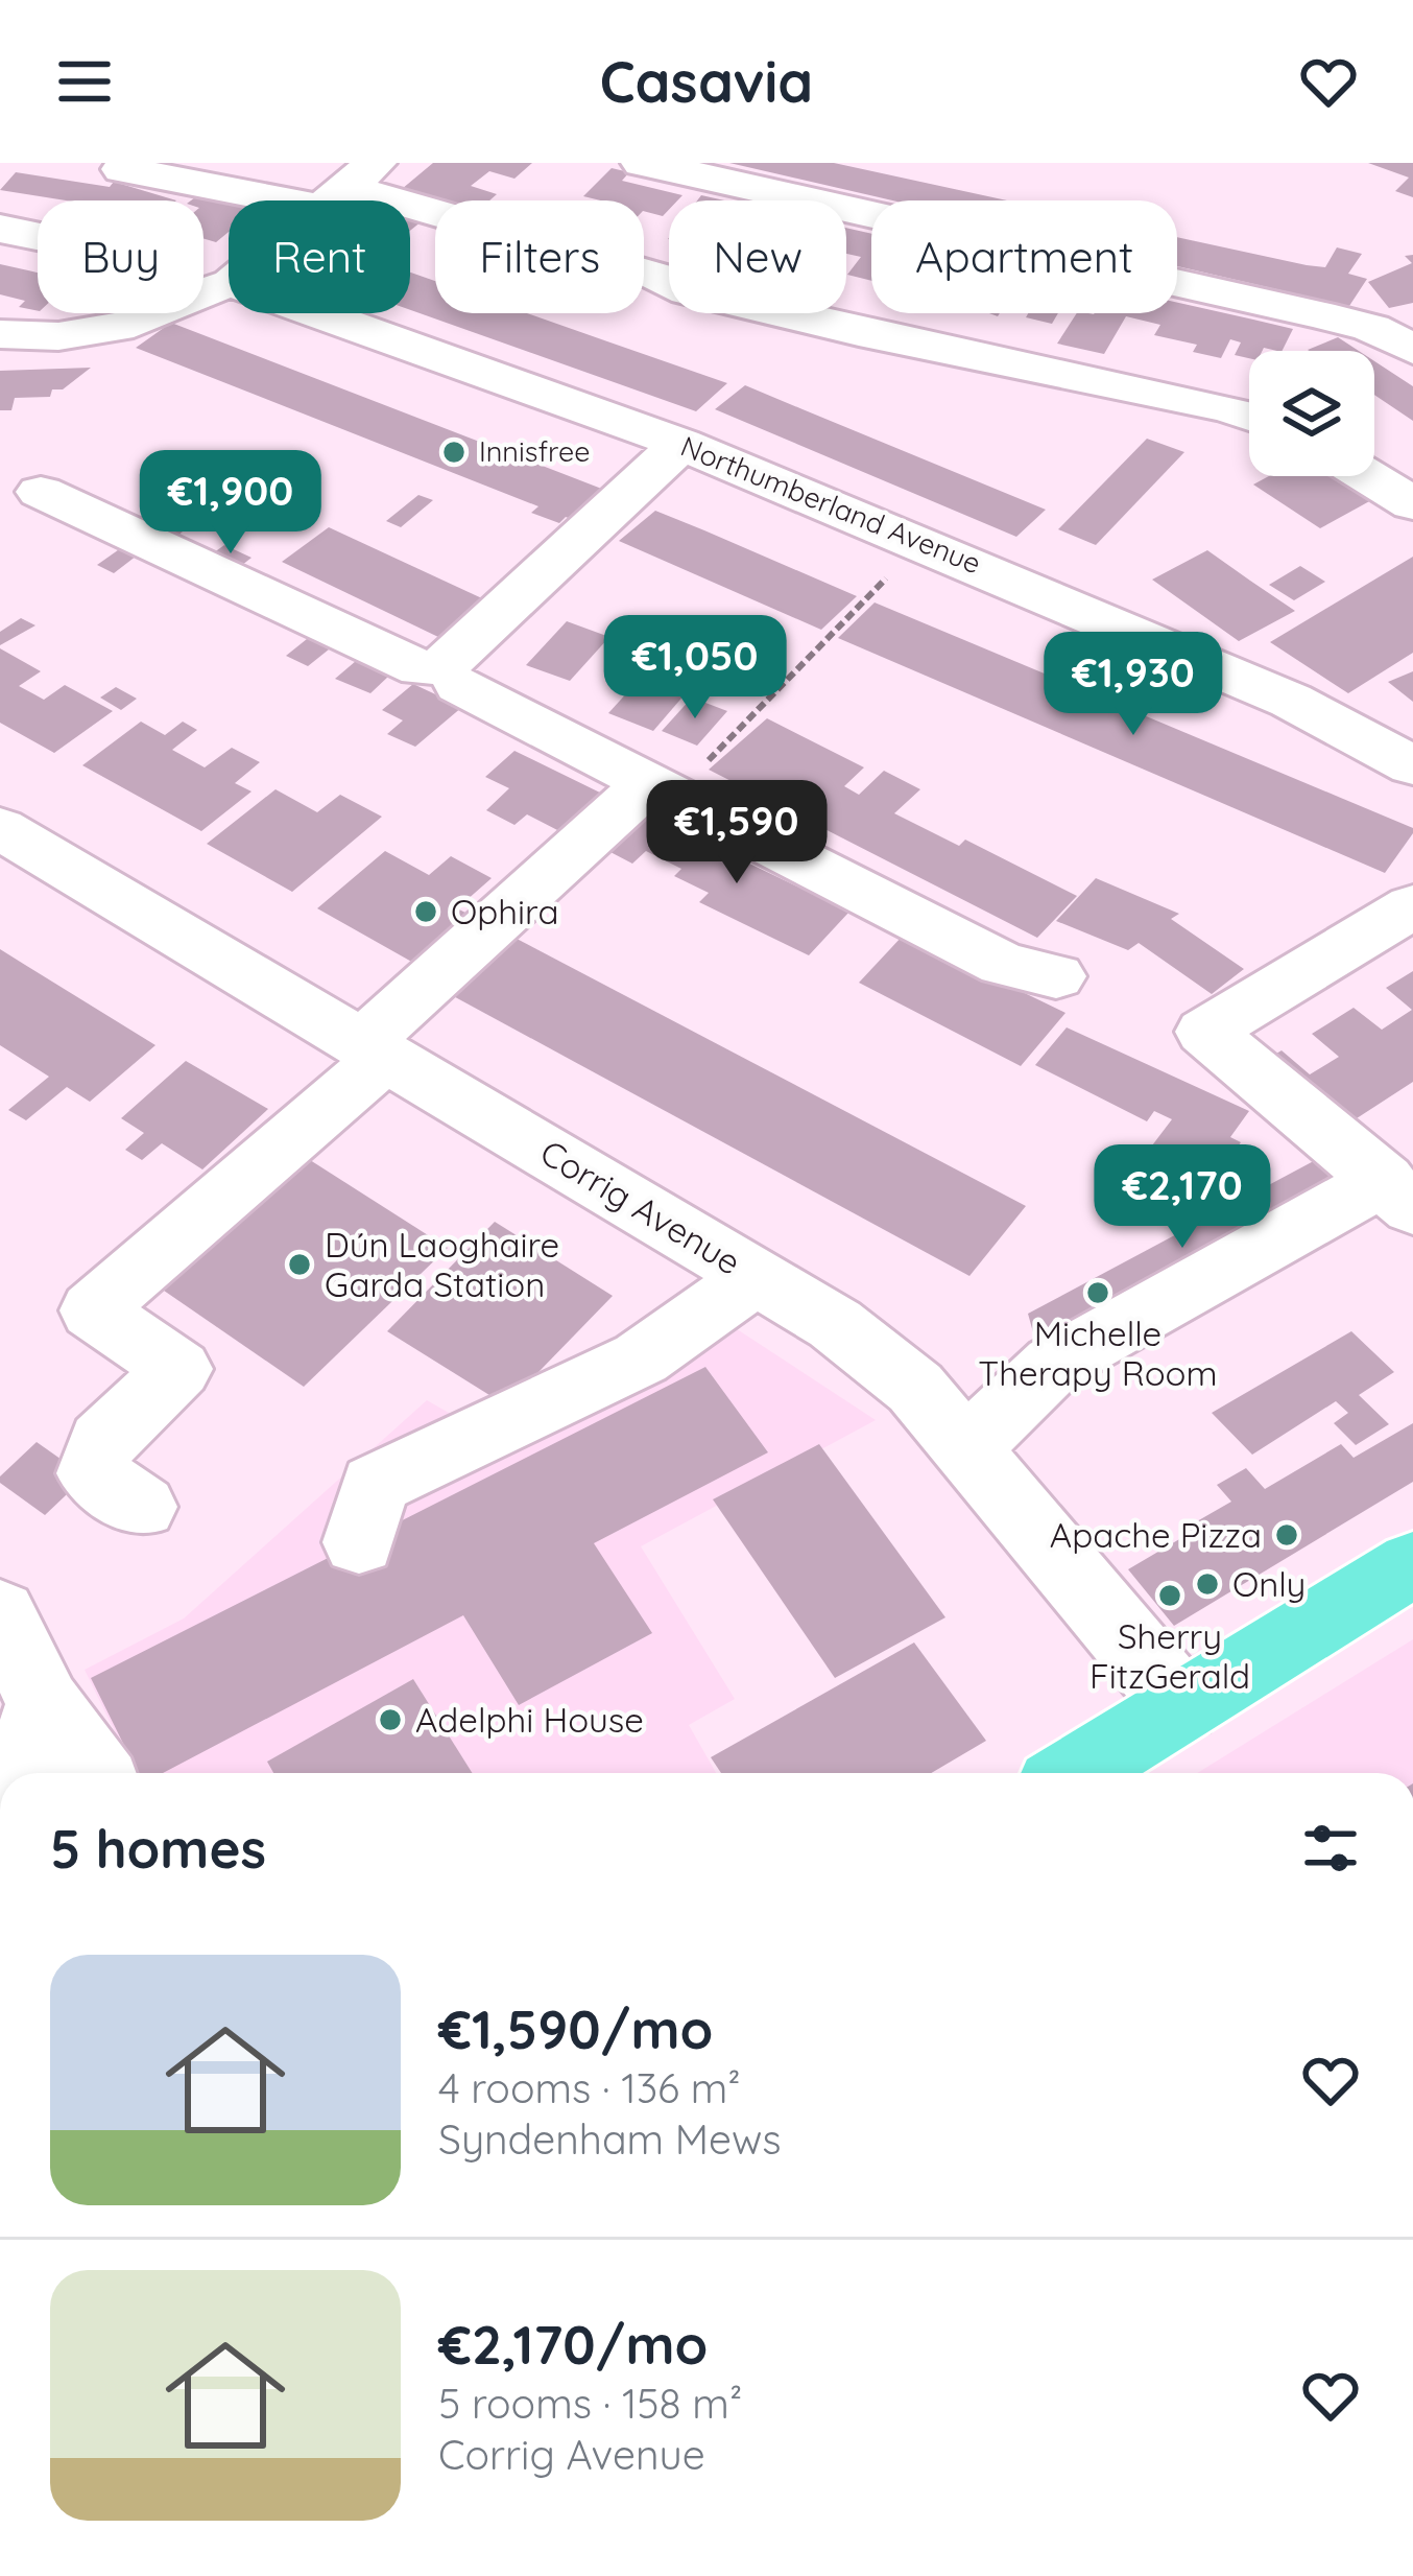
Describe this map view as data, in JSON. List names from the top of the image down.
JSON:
{
  "streets": {
    "street": ["Northumberland Avenue", "Corrig Avenue"]
  },
  "places": [
    "Innisfree",
    "Ophira",
    "Dún Laoghaire Garda Station",
    "Michelle Therapy Room",
    "Apache Pizza",
    "Only",
    "Sherry FitzGerald",
    "Adelphi House"
  ],
  "page": {
    "header": "Casavia",
    "chip": [
      "Buy",
      "Rent",
      "Filters",
      "New",
      "Apartment"
    ],
    "price": [
      "€1,900",
      "€1,050",
      "€1,930",
      "€1,590",
      "€2,170"
    ],
    "heading": "5 homes",
    "list": [
      {
        "name": "€1,590/mo",
        "note": "4 rooms · 136 m² · Syndenham Mews"
      },
      {
        "name": "€2,170/mo",
        "note": "5 rooms · 158 m² · Corrig Avenue"
      }
    ]
  }
}
